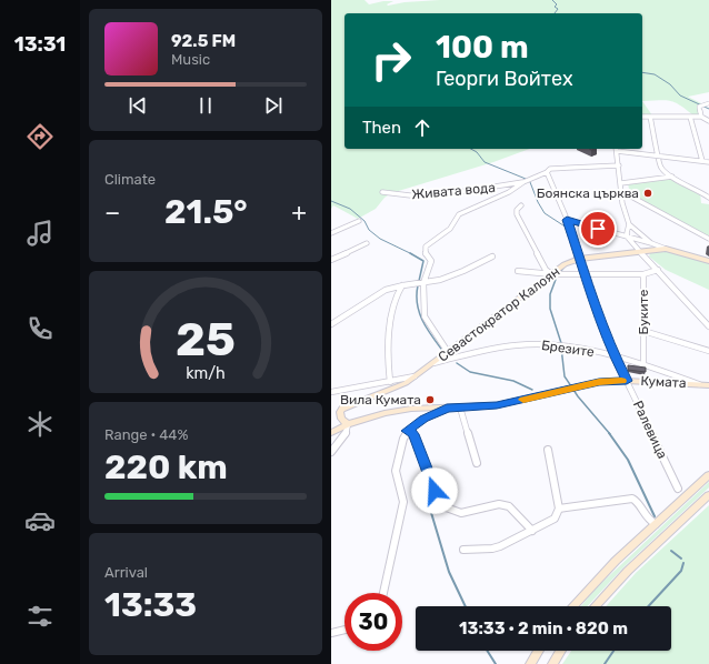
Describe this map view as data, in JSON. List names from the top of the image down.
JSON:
{
  "streets": {
    "main road": ["Севастократор Калоян", "Кумата"],
    "street": [
      "Живата вода",
      "Буките",
      "Брезите",
      "Ралевица"
    ]
  },
  "crossings": [
    ["Буките", "Брезите"],
    ["Севастократор Калоян", "Брезите"],
    ["Севастократор Калоян", "Кумата"],
    ["Севастократор Калоян", "Ралевица"],
    ["Брезите", "Кумата"],
    ["Брезите", "Ралевица"],
    ["Кумата", "Ралевица"]
  ],
  "places": ["Боянска църква", "Вила Кумата"],
  "page": {
    "tabs": "13:31",
    "turn": ["100 m", "Георги Войтех"],
    "song": ["92.5 FM", "Music"],
    "then": "Then",
    "tile": [
      "Climate",
      ["Range · 44%", "220 km"],
      ["Arrival", "13:33"]
    ],
    "heat": ["−", "21.5°", "+"],
    "limit": "30",
    "trip": "13:33 · 2 min · 820 m",
    "gauge": ["25", "km/h"]
  }
}
